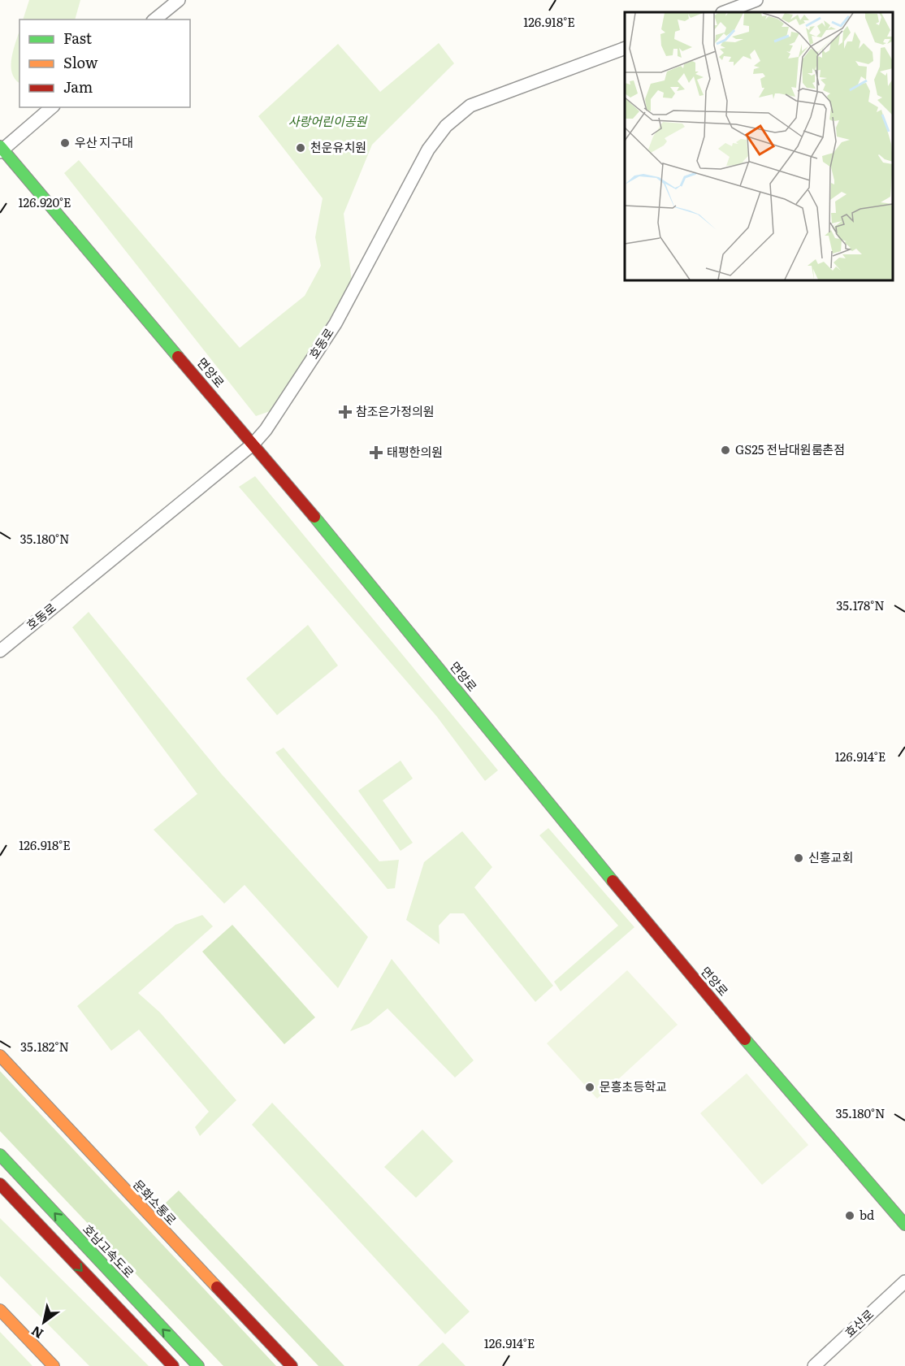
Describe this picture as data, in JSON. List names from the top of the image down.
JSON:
{
  "streets": {
    "main road": ["면앙로", "문화소통로", "호남고속도로"],
    "street": ["호동로", "효산로"]
  },
  "crossings": [
    ["호동로", "면앙로"]
  ],
  "parks": ["사랑어린이공원"],
  "places": {
    "other": [
      "우산 지구대",
      "천운유치원",
      "GS25 전남대원룸촌점",
      "신흥교회",
      "문흥초등학교",
      "bd"
    ],
    "health": ["참조은가정의원", "태평한의원"]
  },
  "legend": ["Fast", "Slow", "Jam"],
  "north": "bottom left",
  "coordinates": [
    "126.918°E",
    "126.920°E",
    "35.180°N",
    "35.178°N",
    "126.914°E",
    "35.182°N"
  ]
}
